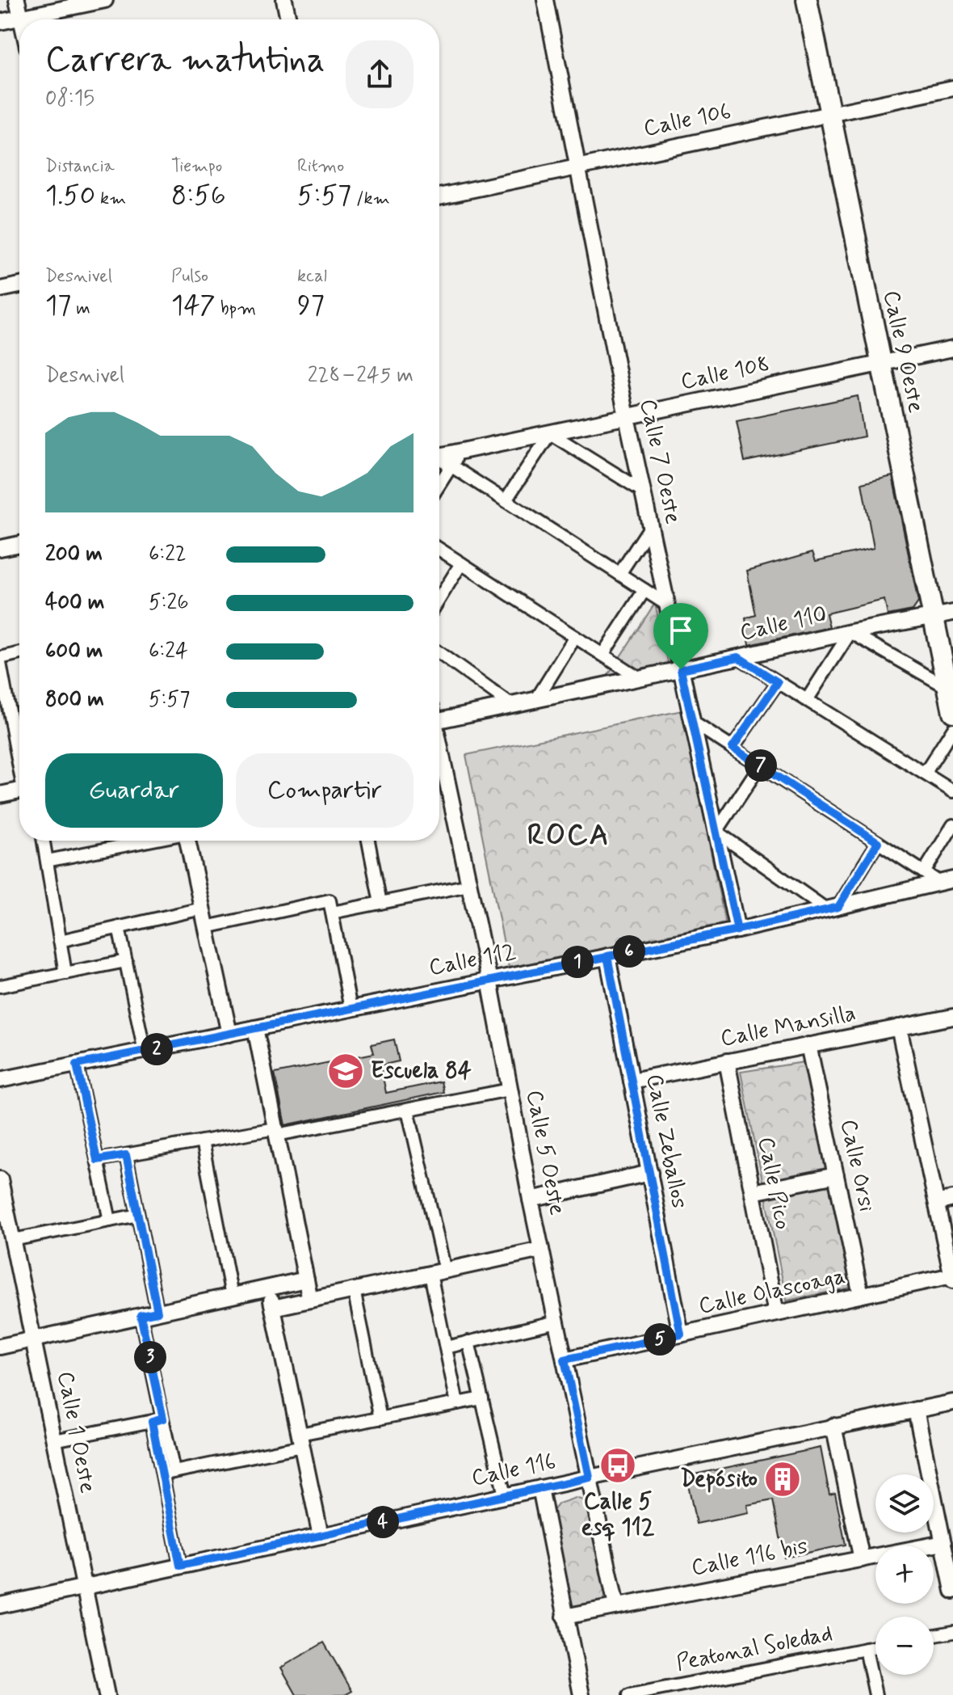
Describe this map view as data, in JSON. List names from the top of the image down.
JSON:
{
  "streets": {
    "main road": ["Calle 9 Oeste"],
    "street": [
      "Calle 106",
      "Calle 108",
      "Calle 7 Oeste",
      "Calle 110",
      "Calle 112",
      "Calle Mansilla",
      "Calle Zeballos",
      "Calle 5 Oeste",
      "Calle Orsi",
      "Calle Pico",
      "Calle Olascoaga",
      "Calle 1 Oeste",
      "Calle 116",
      "Calle 116 bis",
      "Peatonal Soledad"
    ]
  },
  "crossings": [
    ["Calle 106", "Calle 9 Oeste"],
    ["Calle 106", "Calle 7 Oeste"],
    ["Calle 9 Oeste", "Calle 108"],
    ["Calle 9 Oeste", "Calle 110"],
    ["Calle 108", "Calle 7 Oeste"],
    ["Calle 7 Oeste", "Calle 110"],
    ["Calle 7 Oeste", "Calle 112"],
    ["Calle 112", "Calle Zeballos"],
    ["Calle 112", "Calle 5 Oeste"],
    ["Calle Mansilla", "Calle Zeballos"],
    ["Calle Mansilla", "Calle Orsi"],
    ["Calle Mansilla", "Calle Pico"],
    ["Calle Zeballos", "Calle Olascoaga"],
    ["Calle 5 Oeste", "Calle Olascoaga"],
    ["Calle 5 Oeste", "Calle 116"],
    ["Calle 5 Oeste", "Calle 116 bis"],
    ["Calle Orsi", "Calle Olascoaga"],
    ["Calle Pico", "Calle Olascoaga"],
    ["Calle 1 Oeste", "Calle 116"]
  ],
  "districts": ["ROCA"],
  "places": {
    "school or university": ["Escuela 84"],
    "bus stop": ["Calle 5 esq 112"],
    "building": ["Depósito"]
  },
  "page": {
    "heading": ["Carrera matutina", "08:15"],
    "stats": [
      ["Distancia", "1.50 km"],
      ["Tiempo", "8:56"],
      ["Ritmo", "5:57 /km"],
      ["Desnivel", "17 m"],
      ["Pulso", "147 bpm"],
      ["kcal", "97"]
    ],
    "chart": ["Desnivel", "228–245 m"],
    "list": [
      {
        "name": "200 m",
        "note": "6:22"
      },
      {
        "name": "400 m",
        "note": "5:26"
      },
      {
        "name": "600 m",
        "note": "6:24"
      },
      {
        "name": "800 m",
        "note": "5:57"
      }
    ],
    "buttons": ["Guardar", "Compartir"],
    "pins": [
      "7",
      "6",
      "1",
      "2",
      "5",
      "3",
      "4"
    ],
    "map_buttons": ["+", "−"]
  }
}
